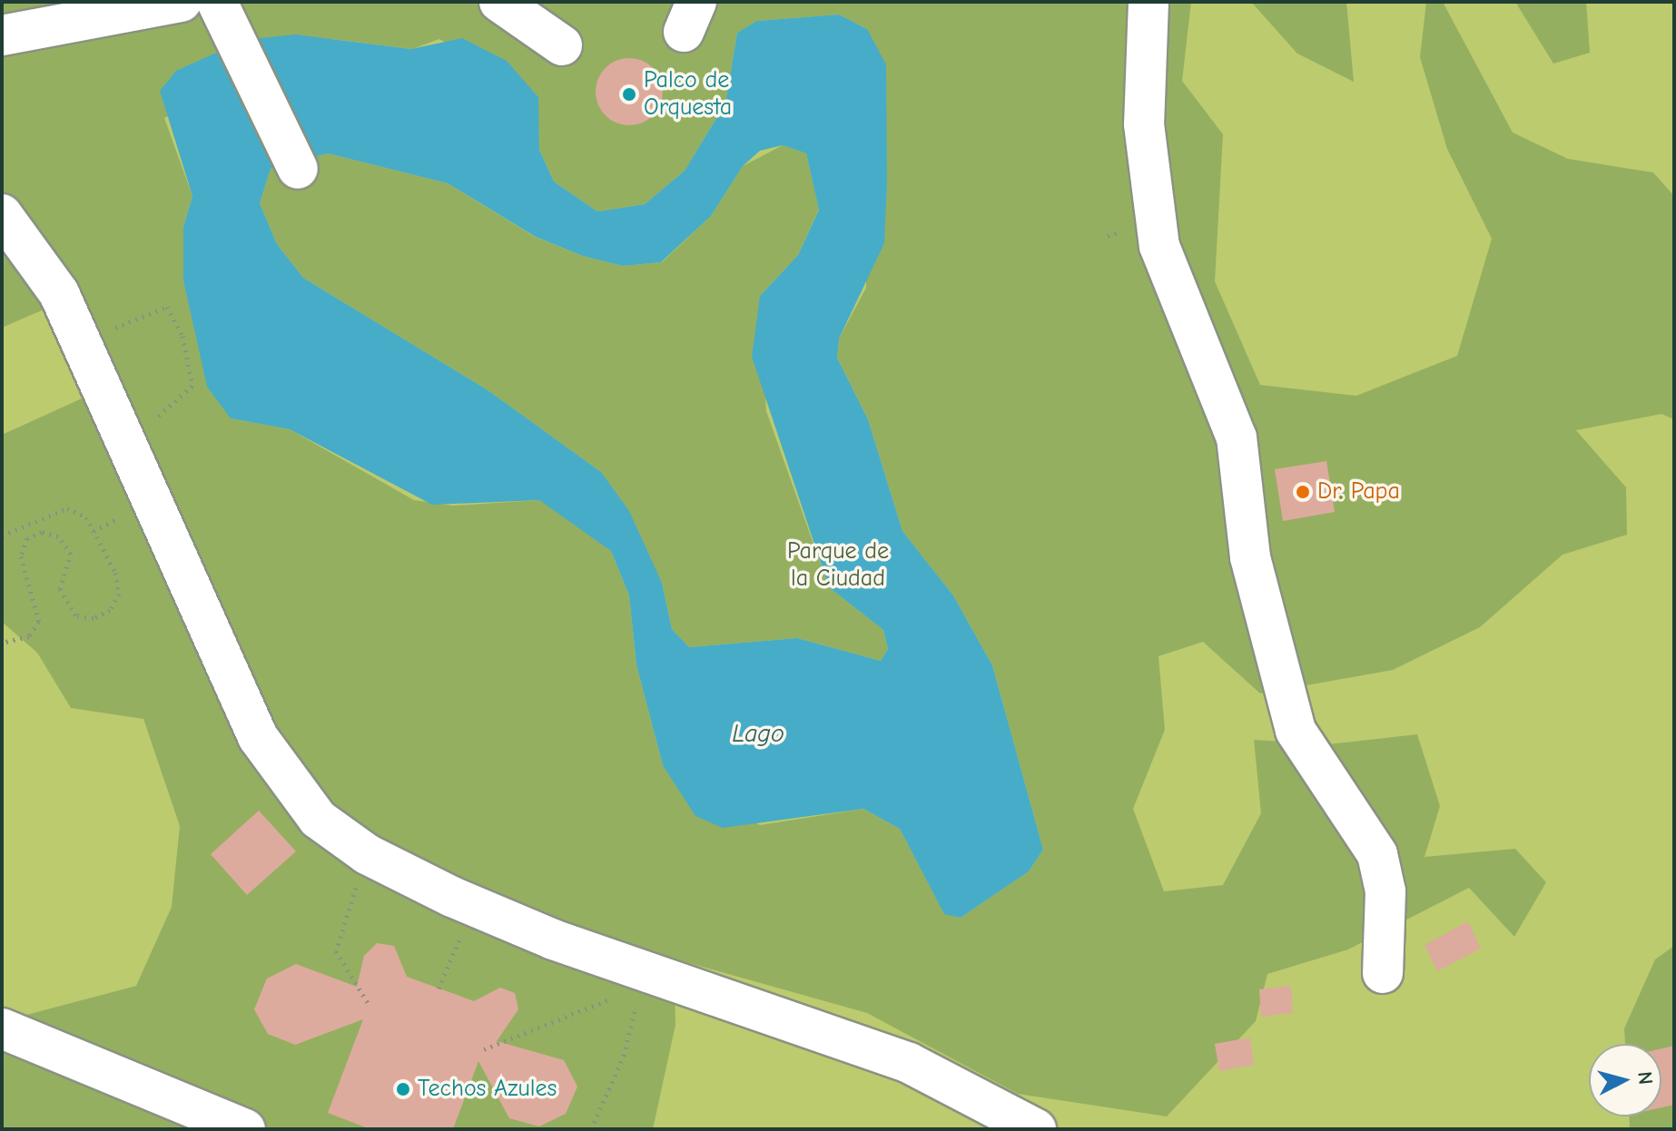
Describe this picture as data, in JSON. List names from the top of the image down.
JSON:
{
  "water": ["Lago"],
  "parks": ["Parque de la Ciudad"],
  "places": ["Palco de Orquesta", "Dr. Papa", "Techos Azules"],
  "north": "right"
}
